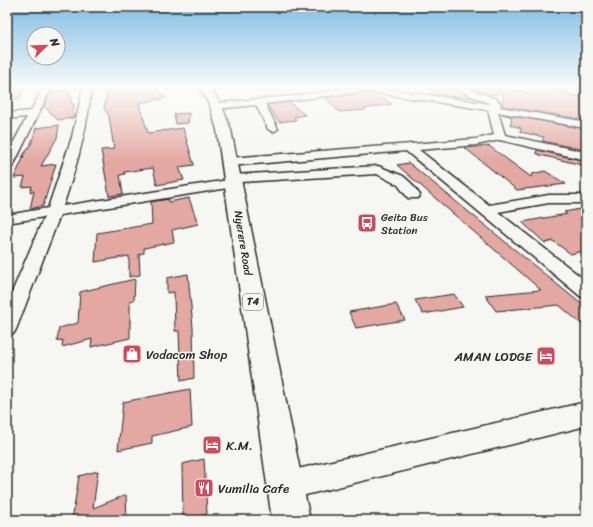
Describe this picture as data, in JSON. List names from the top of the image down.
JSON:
{
  "streets": {
    "highway": ["Nyerere Road", "T4"]
  },
  "places": {
    "bus stop": ["Geita Bus Station"],
    "shop": ["Vodacom Shop"],
    "hotel": ["AMAN LODGE", "K.M."],
    "restaurant": ["Vumilia Cafe"]
  },
  "north": "top right"
}
